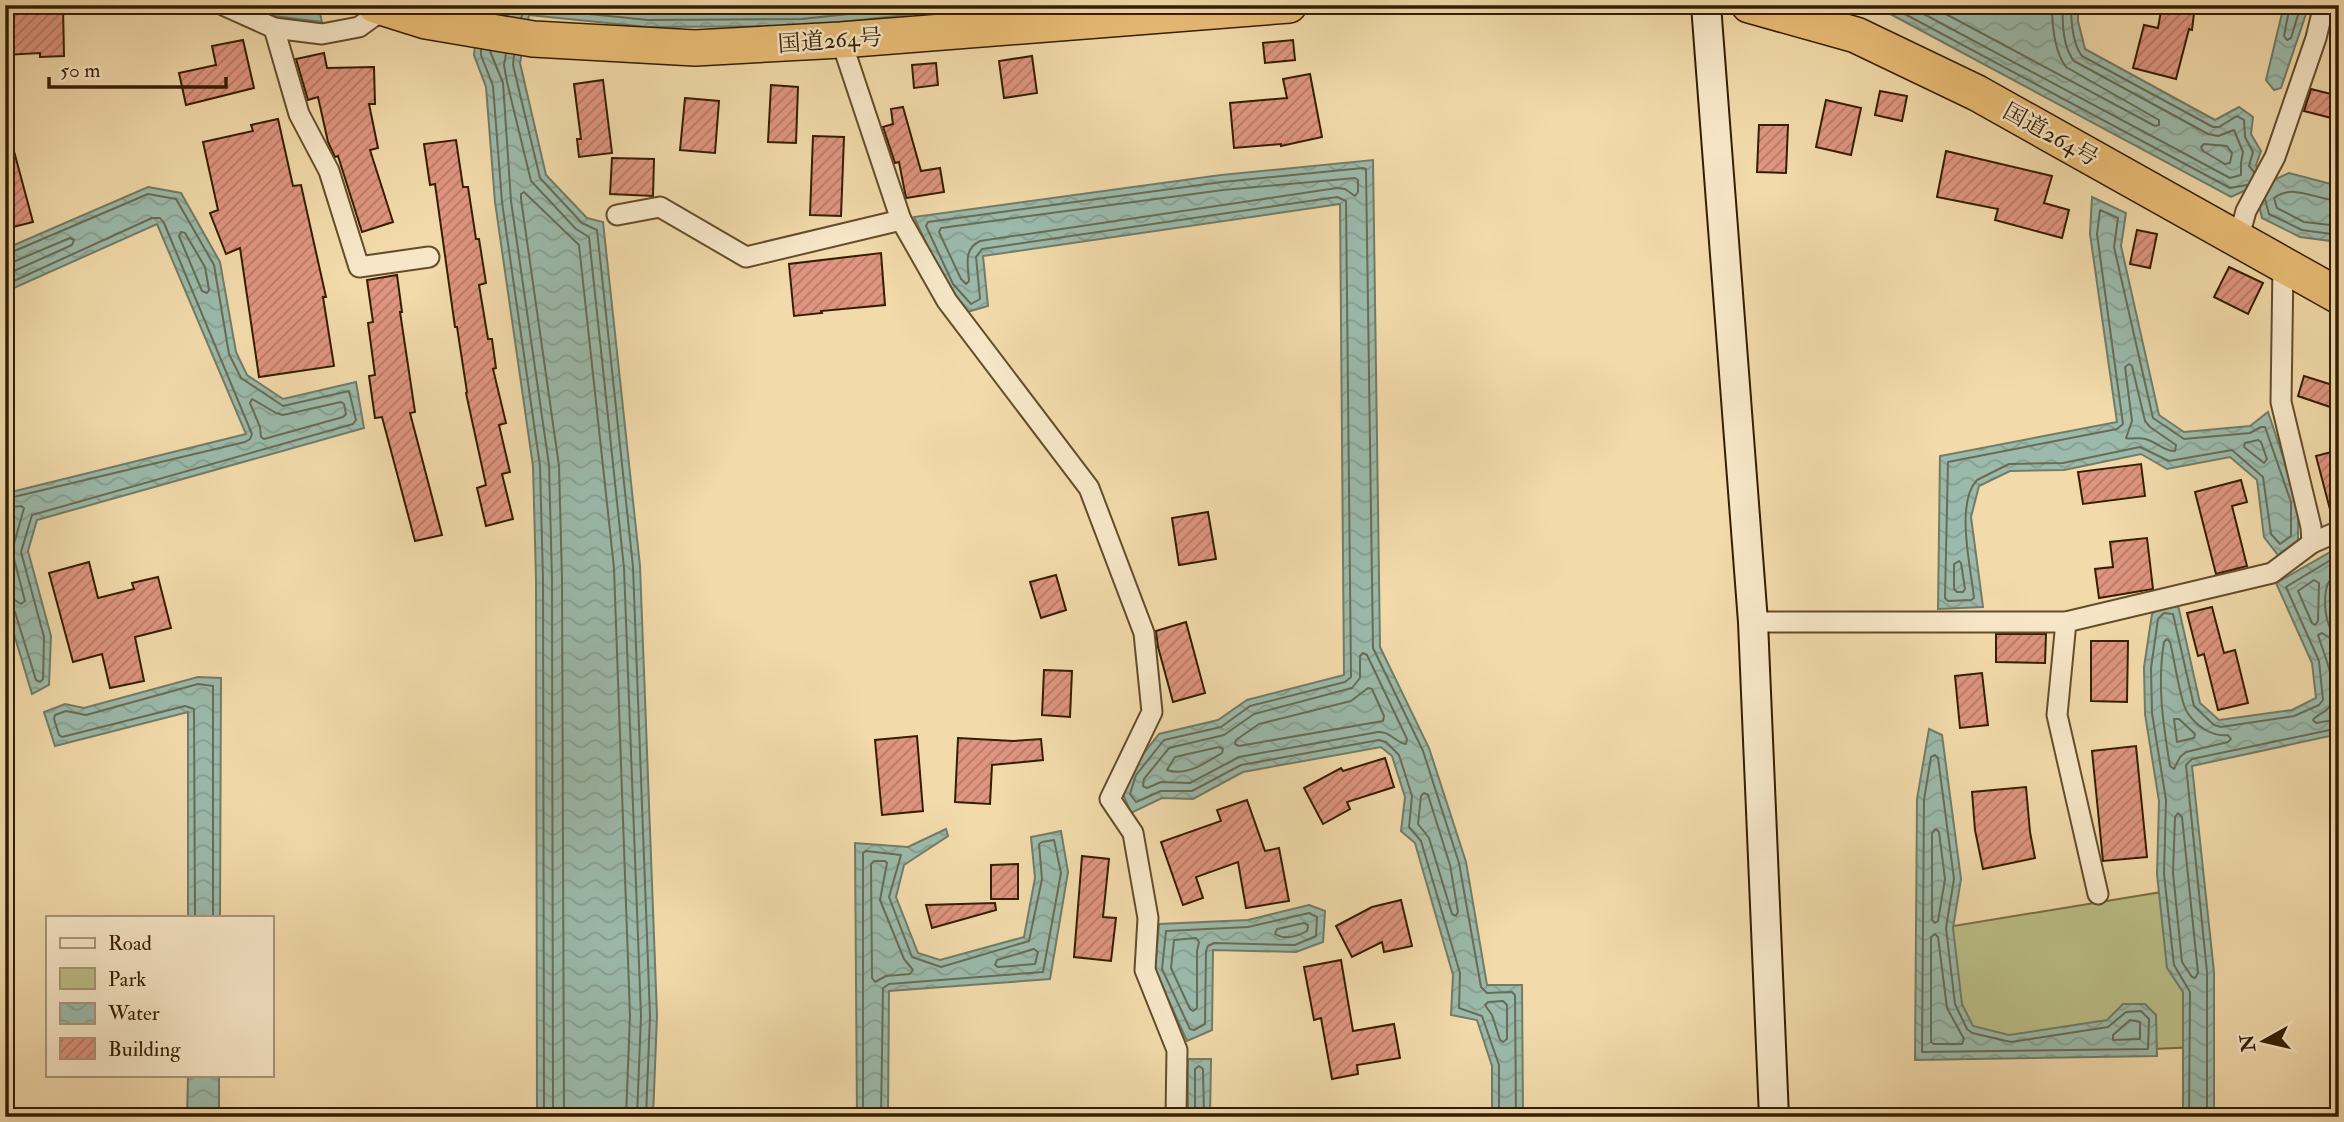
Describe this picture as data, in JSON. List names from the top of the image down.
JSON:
{
  "streets": {
    "highway": ["国道264号"]
  },
  "legend": [
    "Road",
    "Park",
    "Water",
    "Building"
  ],
  "scale_bar": "50 m",
  "north": "left"
}
